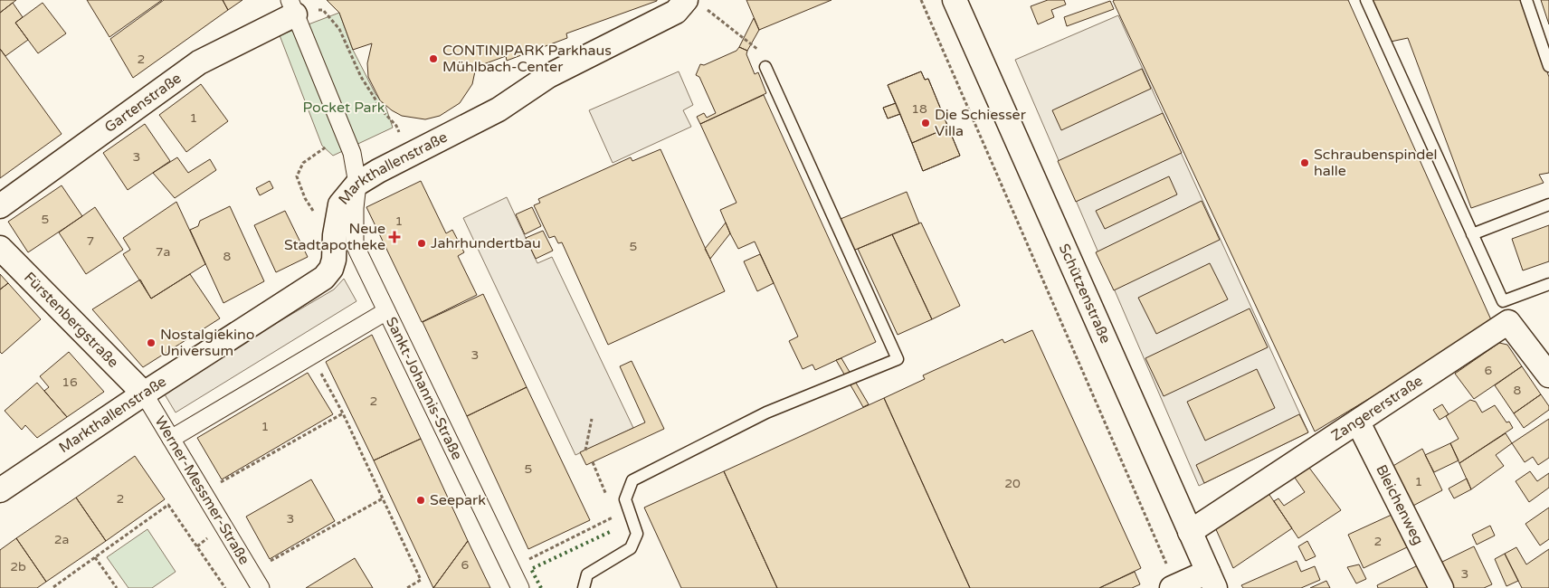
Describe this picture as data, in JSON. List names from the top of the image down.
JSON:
{
  "streets": {
    "street": [
      "Gartenstraße",
      "Markthallenstraße",
      "Schützenstraße",
      "Fürstenbergstraße",
      "Sankt-Johannis-Straße",
      "Zangererstraße",
      "Werner-Messmer-Straße",
      "Bleichenweg"
    ]
  },
  "crossings": [
    ["Gartenstraße", "Sankt-Johannis-Straße"],
    ["Markthallenstraße", "Fürstenbergstraße"],
    ["Markthallenstraße", "Sankt-Johannis-Straße"],
    ["Markthallenstraße", "Werner-Messmer-Straße"],
    ["Schützenstraße", "Zangererstraße"],
    ["Fürstenbergstraße", "Werner-Messmer-Straße"],
    ["Zangererstraße", "Bleichenweg"]
  ],
  "parks": ["Pocket Park"],
  "places": {
    "other": [
      "CONTINIPARK Parkhaus Mühlbach-Center",
      "Die Schiesser Villa",
      "Schraubenspindel halle",
      "Jahrhundertbau",
      "Nostalgiekino Universum",
      "Seepark"
    ],
    "health": ["Neue Stadtapotheke"]
  },
  "house_numbers": [
    "2",
    "18",
    "1",
    "3",
    "5",
    "1",
    "7",
    "5",
    "7a",
    "8",
    "3",
    "6",
    "16",
    "8",
    "2",
    "1",
    "5",
    "1",
    "20",
    "2",
    "3",
    "2a",
    "2",
    "6",
    "2b",
    "3"
  ]
}
